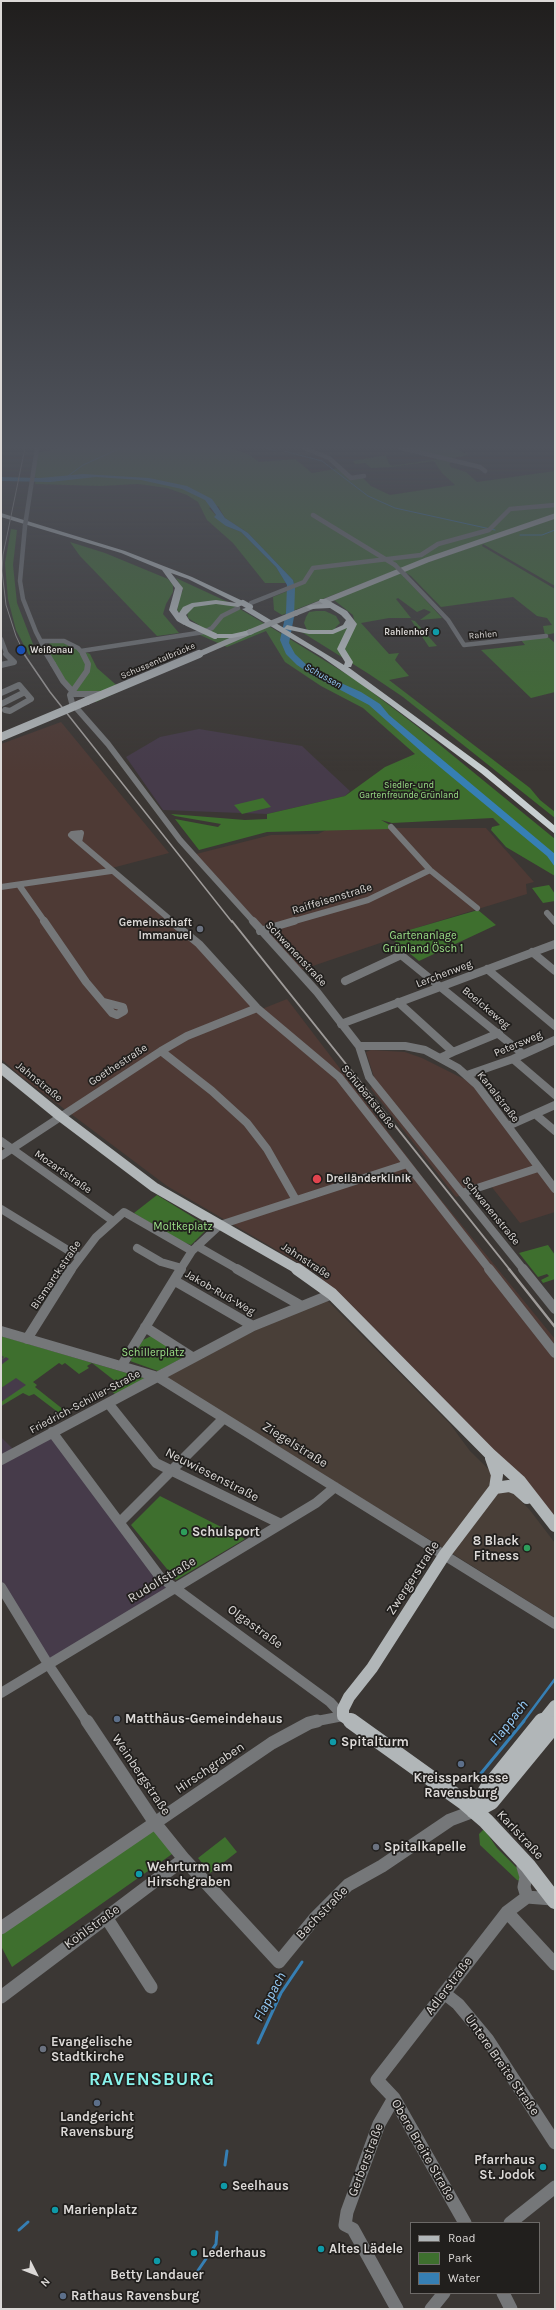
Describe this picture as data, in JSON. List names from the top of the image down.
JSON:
{
  "streets": {
    "main road": [
      "Schussentalbrücke",
      "Jahnstraße",
      "Zwergerstraße",
      "Olgastraße",
      "Karlstraße"
    ],
    "street": [
      "Rahlen",
      "Raiffeisenstraße",
      "Schwanenstraße",
      "Lerchenweg",
      "Boelckeweg",
      "Petersweg",
      "Goethestraße",
      "Schubertstraße",
      "Kanalstraße",
      "Mozartstraße",
      "Bismarckstraße",
      "Jakob-Ruß-Weg",
      "Friedrich-Schiller-Straße",
      "Ziegelstraße",
      "Neuwiesenstraße",
      "Rudolfstraße",
      "Hirschgraben",
      "Weinbergstraße",
      "Bachstraße",
      "Kohlstraße",
      "Adlerstraße",
      "Untere Breite Straße",
      "Obere Breite Straße",
      "Gerberstraße"
    ]
  },
  "crossings": [
    ["Raiffeisenstraße", "Schwanenstraße"],
    ["Schwanenstraße", "Lerchenweg"],
    ["Schwanenstraße", "Kanalstraße"],
    ["Lerchenweg", "Boelckeweg"],
    ["Boelckeweg", "Petersweg"],
    ["Petersweg", "Kanalstraße"],
    ["Goethestraße", "Jahnstraße"],
    ["Goethestraße", "Schubertstraße"],
    ["Goethestraße", "Mozartstraße"],
    ["Jahnstraße", "Friedrich-Schiller-Straße"],
    ["Mozartstraße", "Bismarckstraße"],
    ["Bismarckstraße", "Ziegelstraße"],
    ["Jakob-Ruß-Weg", "Friedrich-Schiller-Straße"],
    ["Friedrich-Schiller-Straße", "Ziegelstraße"],
    ["Friedrich-Schiller-Straße", "Neuwiesenstraße"],
    ["Friedrich-Schiller-Straße", "Olgastraße"],
    ["Ziegelstraße", "Zwergerstraße"],
    ["Ziegelstraße", "Rudolfstraße"],
    ["Neuwiesenstraße", "Rudolfstraße"],
    ["Zwergerstraße", "Olgastraße"],
    ["Zwergerstraße", "Hirschgraben"],
    ["Rudolfstraße", "Olgastraße"],
    ["Rudolfstraße", "Weinbergstraße"],
    ["Olgastraße", "Hirschgraben"],
    ["Olgastraße", "Karlstraße"],
    ["Olgastraße", "Bachstraße"],
    ["Hirschgraben", "Weinbergstraße"],
    ["Weinbergstraße", "Bachstraße"],
    ["Weinbergstraße", "Kohlstraße"],
    ["Karlstraße", "Bachstraße"],
    ["Adlerstraße", "Untere Breite Straße"],
    ["Adlerstraße", "Obere Breite Straße"],
    ["Obere Breite Straße", "Gerberstraße"]
  ],
  "districts": ["RAVENSBURG"],
  "water": ["Schussen", "Flappach"],
  "parks": [
    "Siedler- und Gartenfreunde Grünland",
    "Gartenanlage Grünland Ösch 1",
    "Moltkeplatz",
    "Schillerplatz"
  ],
  "places": [
    "Rahlenhof",
    "Weißenau",
    "Gemeinschaft Immanuel",
    "Dreiländerklinik",
    "Schulsport",
    "8 Black Fitness",
    "Matthäus-Gemeindehaus",
    "Spitalturm",
    "Kreissparkasse Ravensburg",
    "Spitalkapelle",
    "Wehrturm am Hirschgraben",
    "Evangelische Stadtkirche",
    "Landgericht Ravensburg",
    "Pfarrhaus St. Jodok",
    "Seelhaus",
    "Marienplatz",
    "Altes Lädele",
    "Lederhaus",
    "Betty Landauer",
    "Rathaus Ravensburg"
  ],
  "legend": ["Road", "Park", "Water"],
  "north": "bottom right"
}
